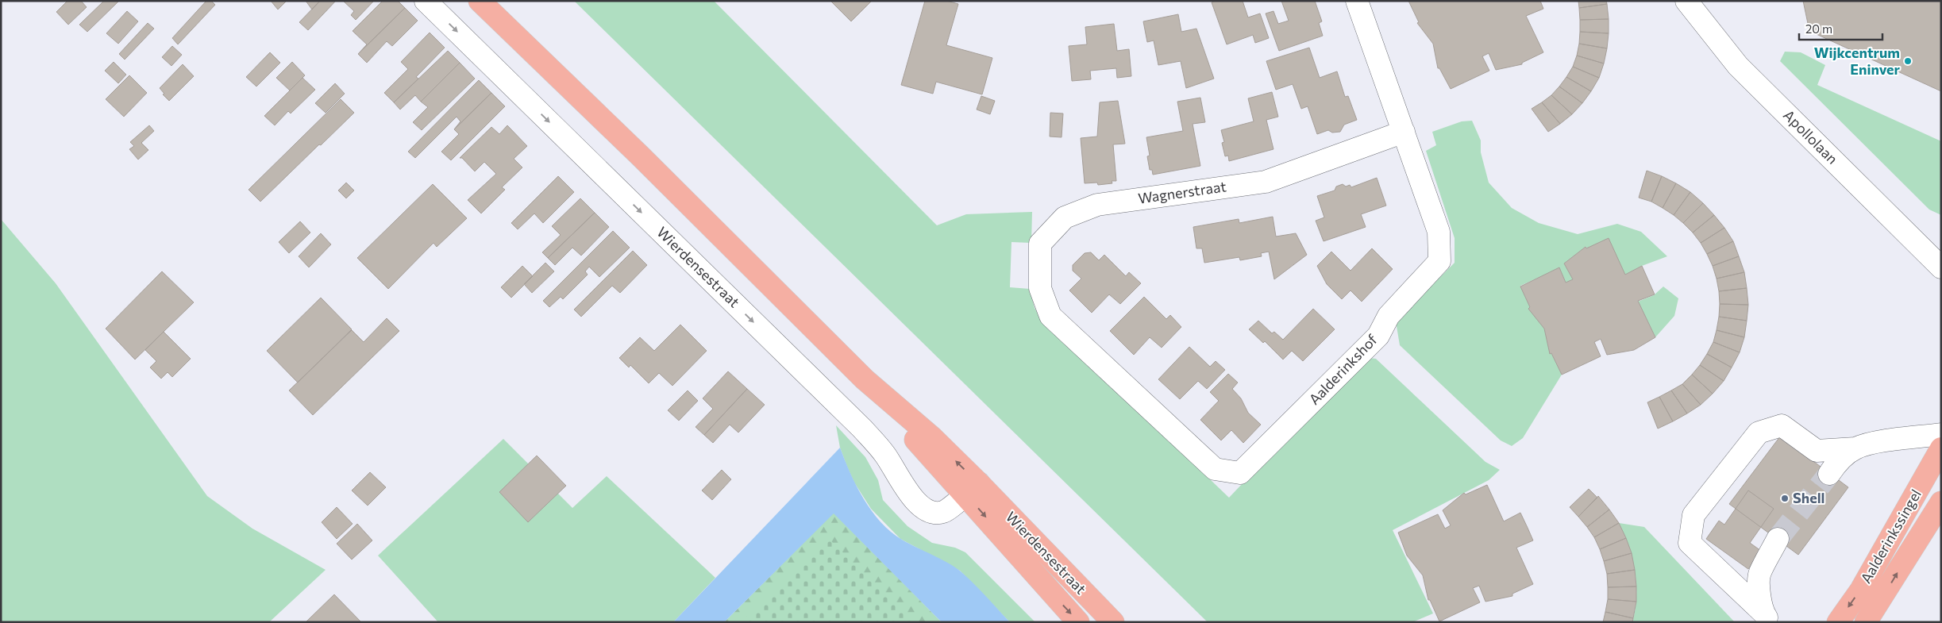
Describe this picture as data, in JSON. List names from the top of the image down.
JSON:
{
  "streets": {
    "main road": ["Wierdensestraat", "Aalderinkssingel"],
    "street": ["Apollolaan", "Wagnerstraat", "Aalderinkshof"]
  },
  "crossings": [
    ["Wagnerstraat", "Aalderinkshof"]
  ],
  "one_way": ["Wierdensestraat"],
  "places": ["Wijkcentrum Eninver", "Shell"],
  "scale_bar": "20 m"
}
